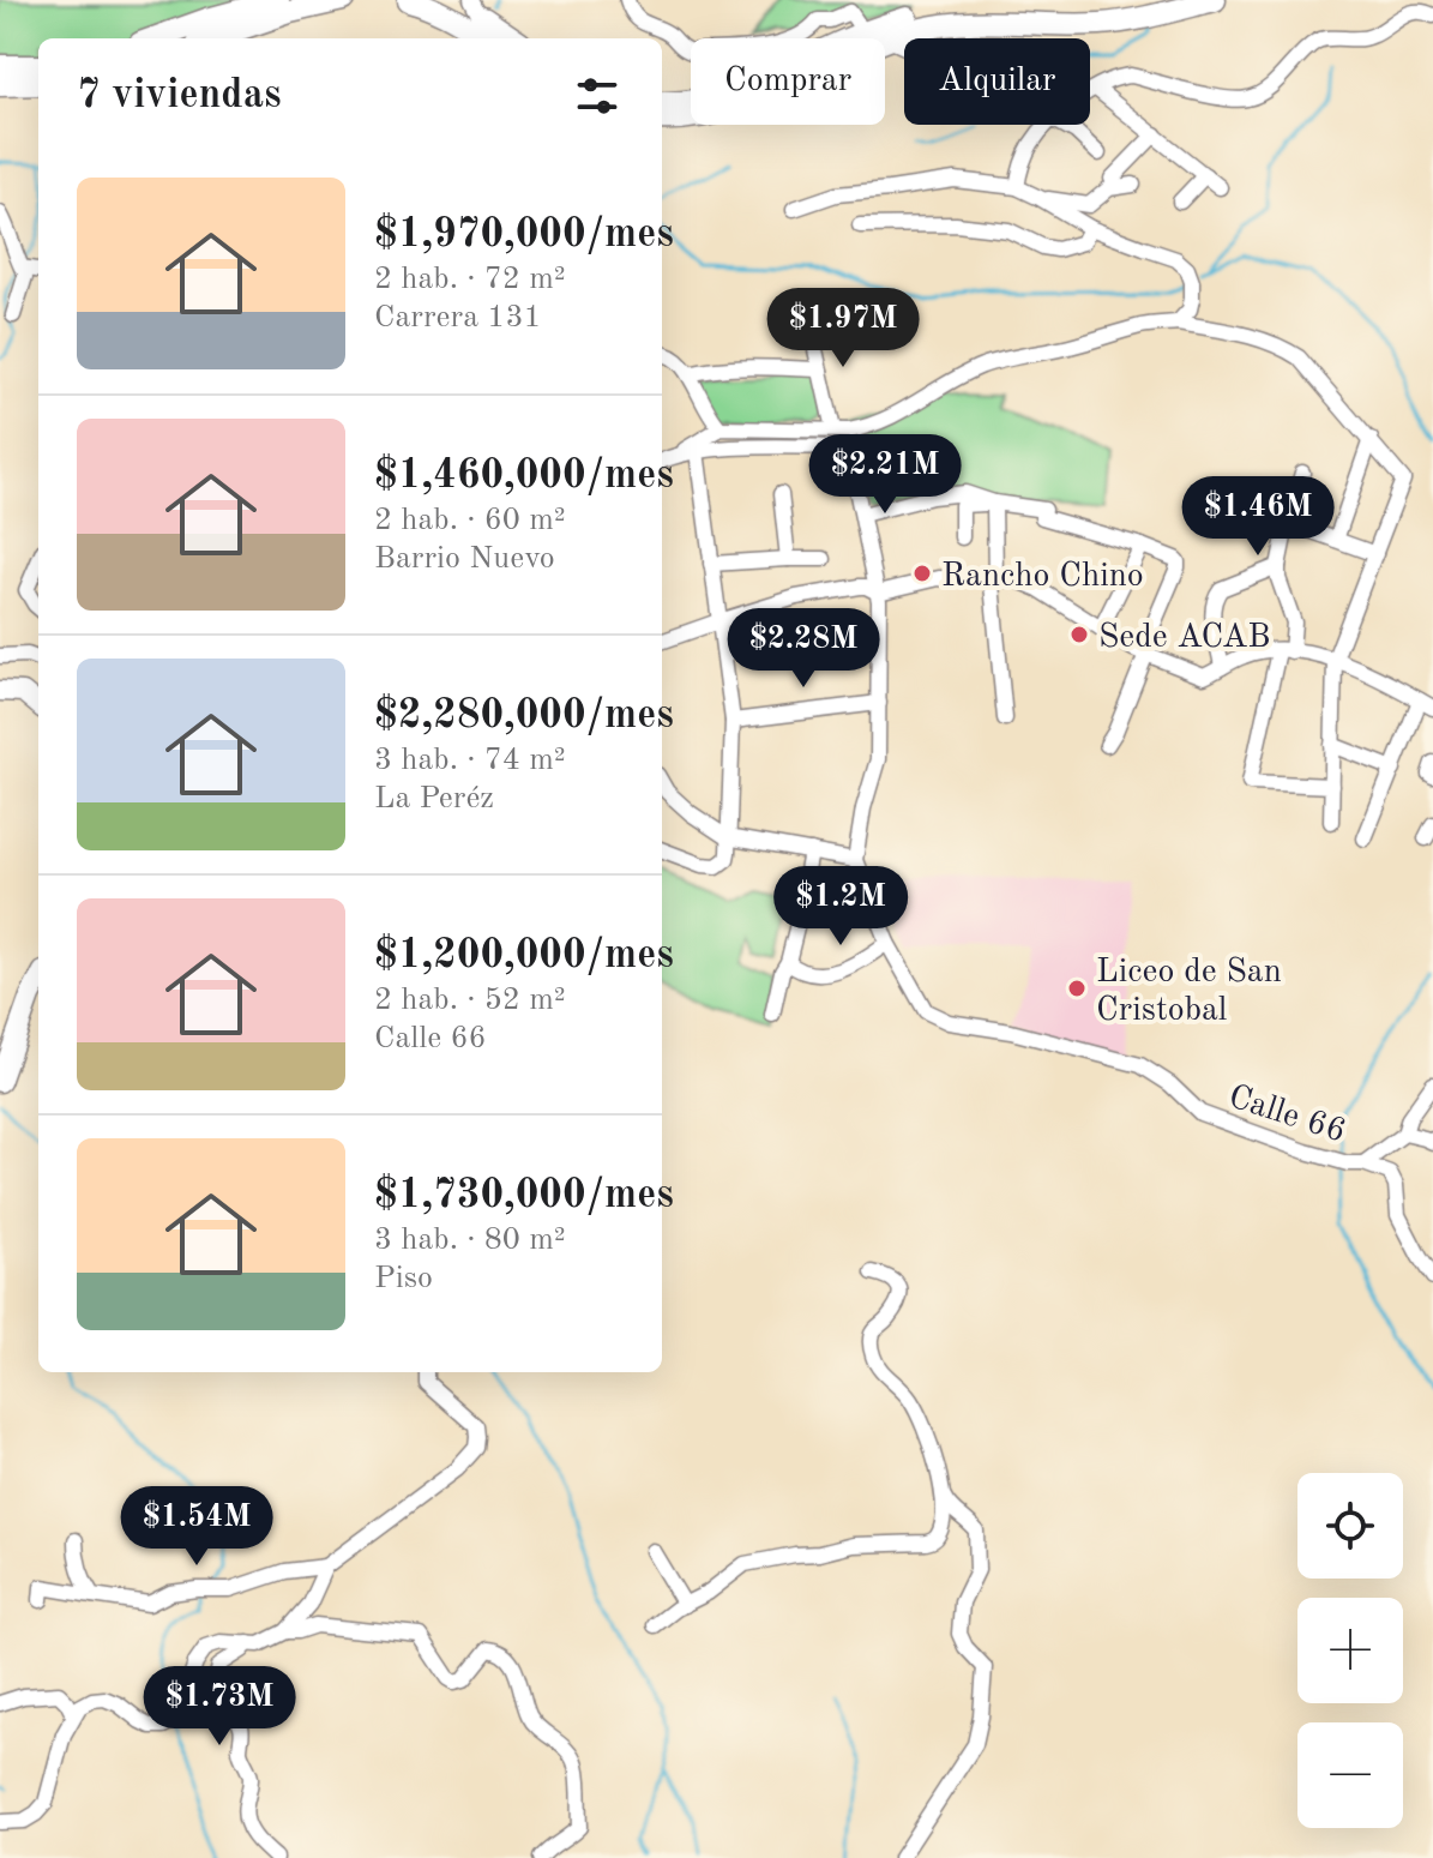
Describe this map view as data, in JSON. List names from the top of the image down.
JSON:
{
  "streets": {
    "street": ["Calle 66"]
  },
  "places": ["Rancho Chino", "Sede ACAB", "Liceo de San Cristobal"],
  "page": {
    "chip": ["Comprar", "Alquilar"],
    "heading": "7 viviendas",
    "list": [
      {
        "name": "$1,970,000/mes",
        "note": "2 hab. · 72 m² · Carrera 131"
      },
      {
        "name": "$1,460,000/mes",
        "note": "2 hab. · 60 m² · Barrio Nuevo"
      },
      {
        "name": "$2,280,000/mes",
        "note": "3 hab. · 74 m² · La Peréz"
      },
      {
        "name": "$1,200,000/mes",
        "note": "2 hab. · 52 m² · Calle 66"
      },
      {
        "name": "$1,730,000/mes",
        "note": "3 hab. · 80 m² · Piso"
      }
    ],
    "price": [
      "$1.97M",
      "$2.21M",
      "$1.46M",
      "$2.28M",
      "$1.2M",
      "$1.54M",
      "$1.73M"
    ],
    "map_buttons": ["+", "−"]
  }
}
